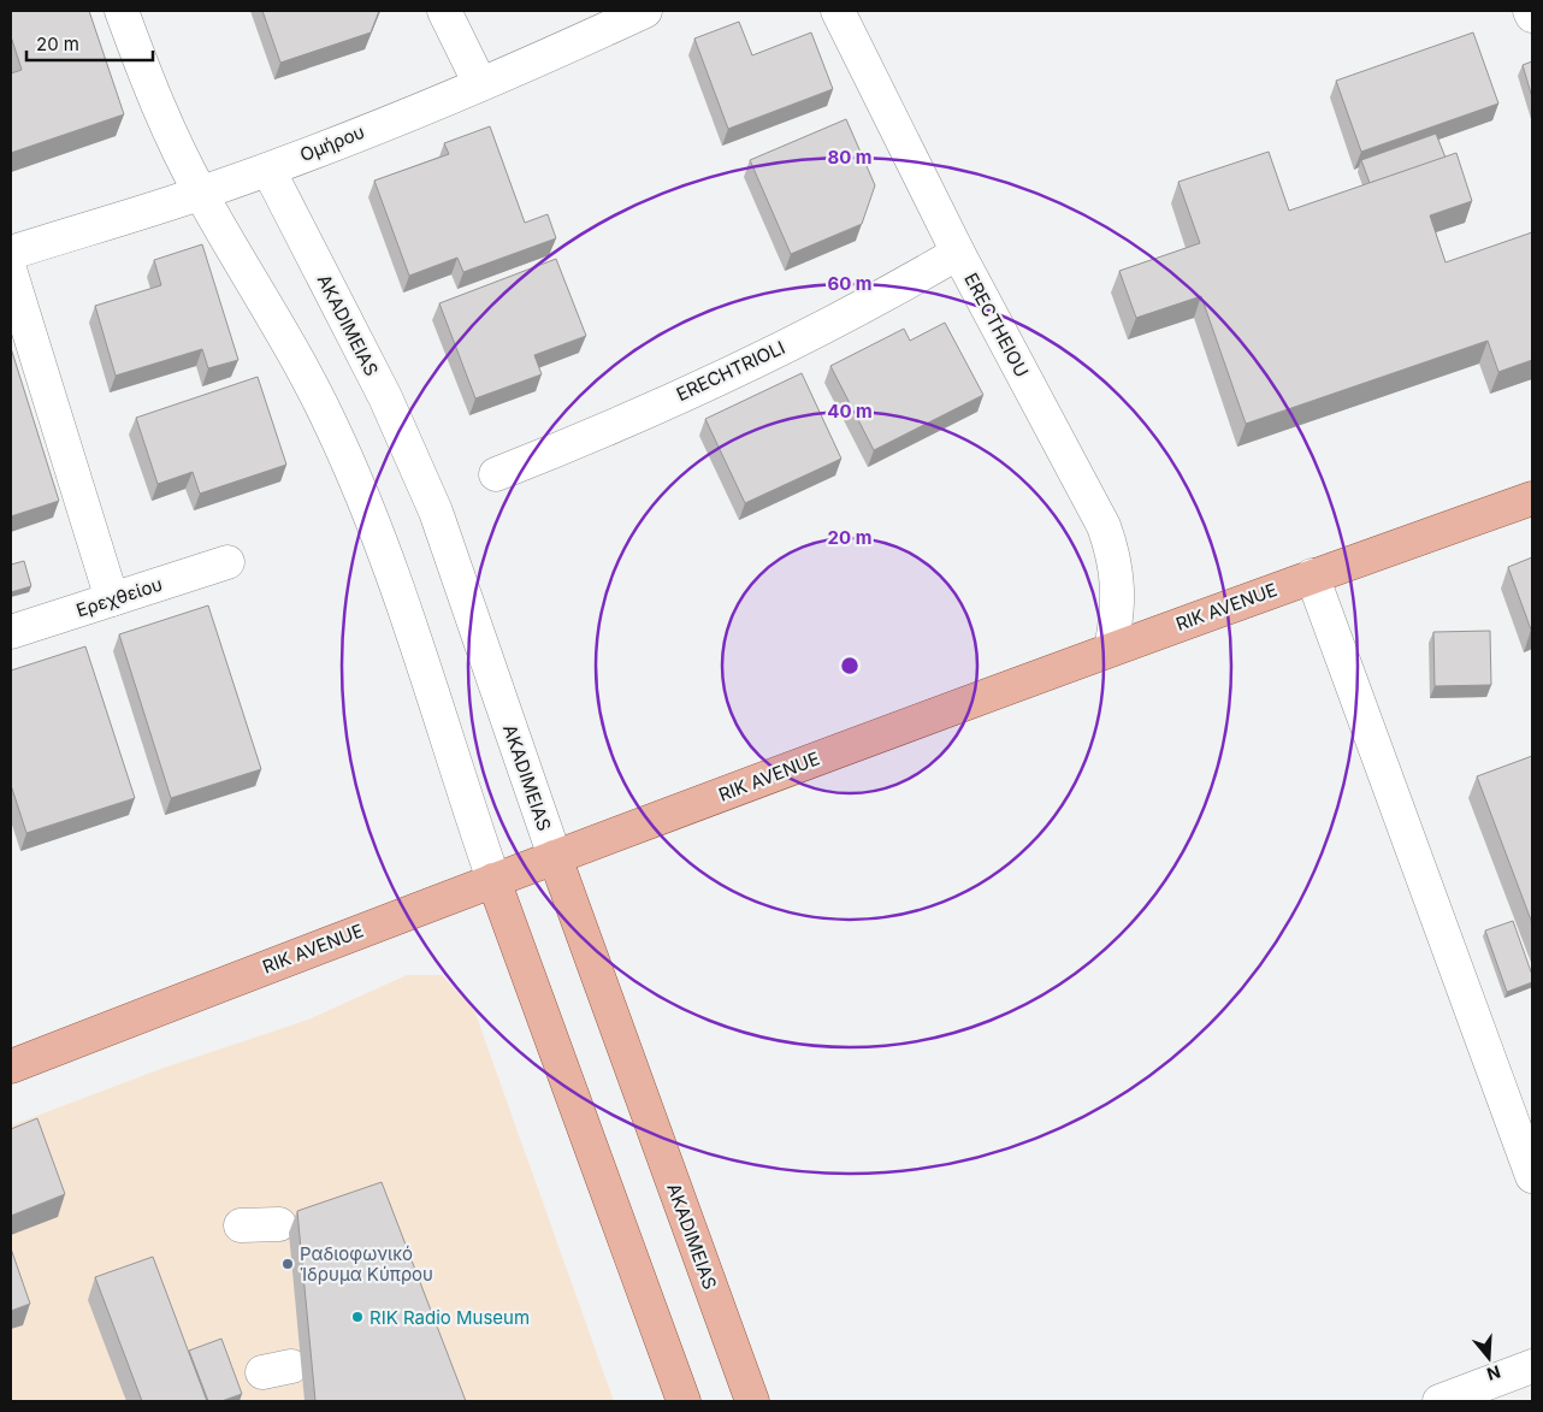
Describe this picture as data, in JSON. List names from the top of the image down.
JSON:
{
  "streets": {
    "main road": ["AKADIMEIAS", "RIK AVENUE"],
    "street": [
      "Ομήρου",
      "ERECTHEIOU",
      "ERECHTRIOLI",
      "Ερεχθείου"
    ]
  },
  "crossings": [
    ["Ομήρου", "AKADIMEIAS"],
    ["AKADIMEIAS", "RIK AVENUE"],
    ["ERECTHEIOU", "ERECHTRIOLI"],
    ["ERECTHEIOU", "RIK AVENUE"]
  ],
  "places": ["Ραδιοφωνικό Ίδρυμα Κύπρου", "RIK Radio Museum"],
  "scale_bar": "20 m",
  "north": "bottom",
  "rings": [
    "80 m",
    "60 m",
    "40 m",
    "20 m"
  ]
}
